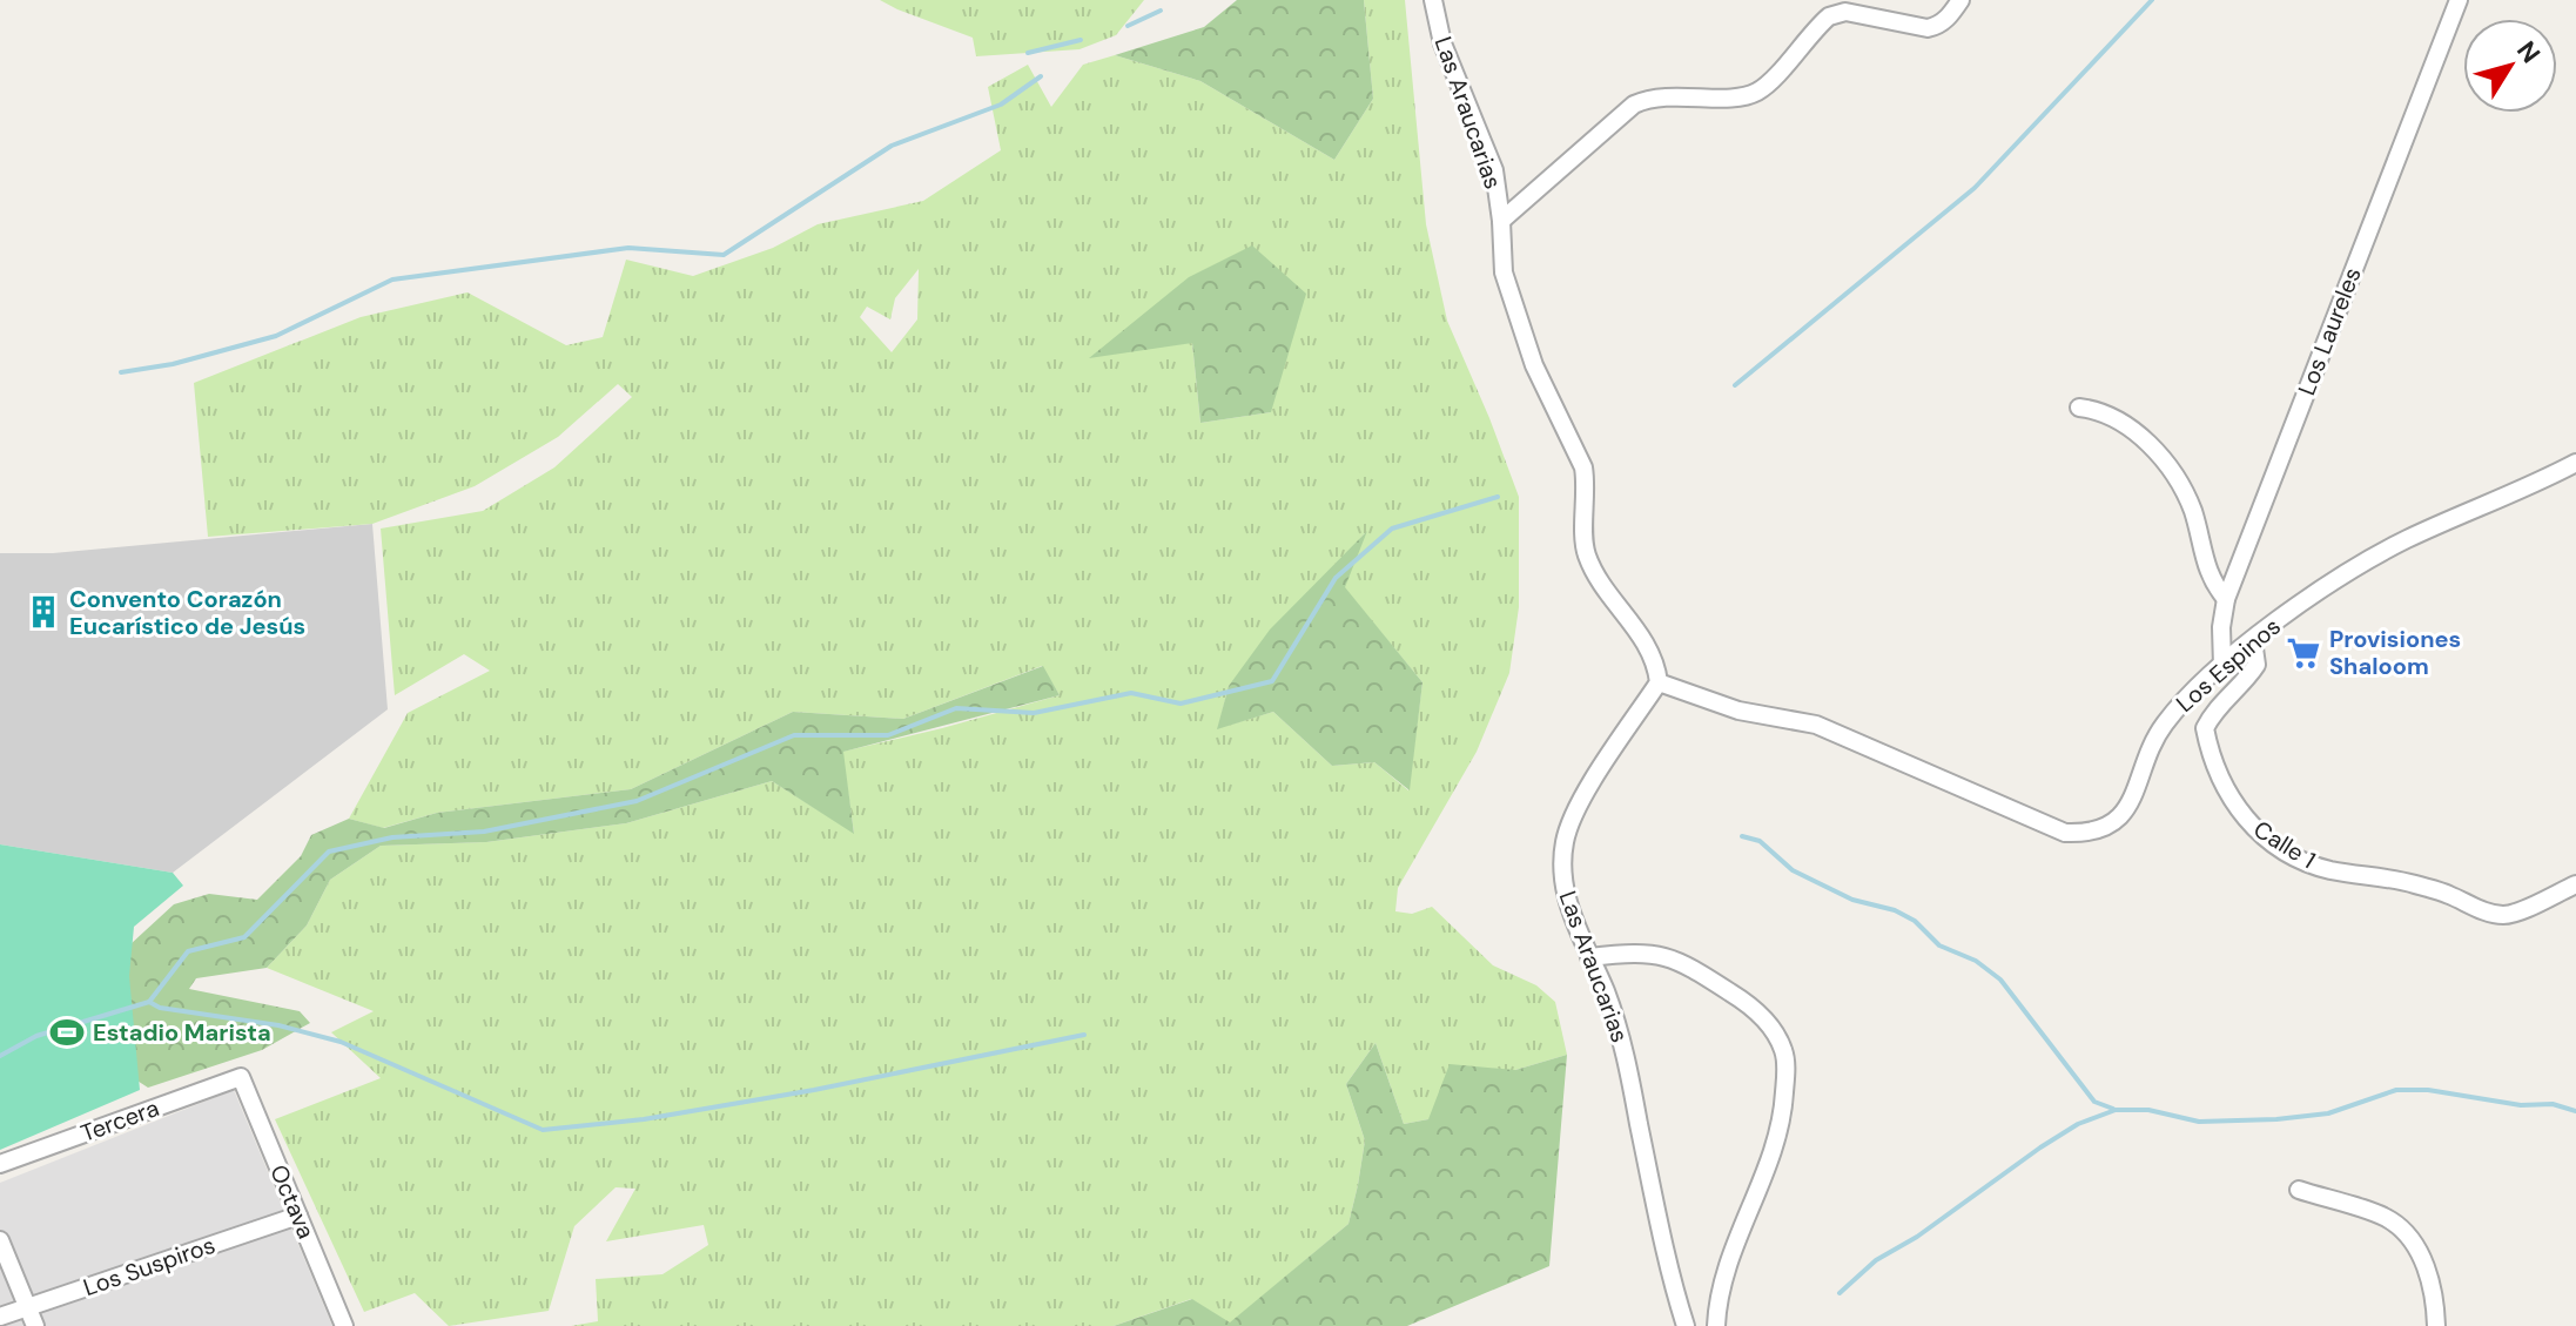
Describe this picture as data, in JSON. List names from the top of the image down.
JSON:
{
  "streets": {
    "street": [
      "Las Araucarias",
      "Los Laureles",
      "Los Espinos",
      "Calle 1",
      "Tercera",
      "Octava",
      "Los Suspiros"
    ]
  },
  "crossings": [
    ["Las Araucarias", "Los Espinos"],
    ["Los Laureles", "Los Espinos"],
    ["Los Espinos", "Calle 1"],
    ["Tercera", "Octava"],
    ["Octava", "Los Suspiros"]
  ],
  "places": {
    "building": ["Convento Corazón Eucarístico de Jesús"],
    "supermarket": ["Provisiones Shaloom"],
    "sports": ["Estadio Marista"]
  },
  "north": "top right"
}
